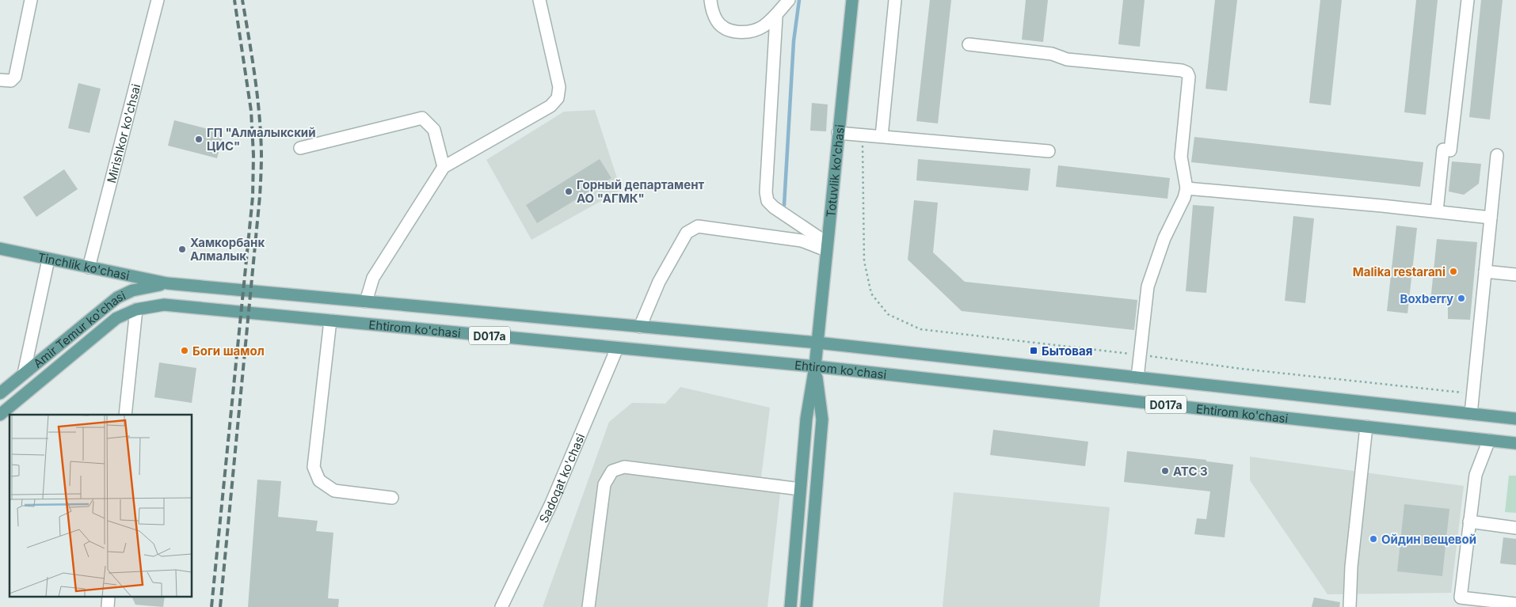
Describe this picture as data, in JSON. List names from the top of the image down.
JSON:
{
  "streets": {
    "main road": [
      "Totuvlik ko'chasi",
      "Tinchlik ko'chasi",
      "Ehtirom ko'chasi",
      "Amir Temur ko'chasi",
      "D017a"
    ],
    "street": ["Mirishkor ko'chsai", "Sadoqat ko'chasi"]
  },
  "crossings": [
    ["Mirishkor ko'chsai", "Tinchlik ko'chasi"],
    ["Totuvlik ko'chasi", "Ehtirom ko'chasi"],
    ["Tinchlik ko'chasi", "Ehtirom ko'chasi"],
    ["Tinchlik ko'chasi", "Amir Temur ko'chasi"],
    ["Ehtirom ko'chasi", "Amir Temur ko'chasi"],
    ["Ehtirom ko'chasi", "Sadoqat ko'chasi"]
  ],
  "places": {
    "other": [
      "ГП \"Алмалыкский ЦИС\"",
      "Горный департамент АО \"АГМК\"",
      "Хамкорбанк Алмалык",
      "Malika restarani",
      "Boxberry",
      "Боги шамол",
      "АТС 3",
      "Ойдин вещевой"
    ],
    "transit": ["Бытовая"]
  }
}
